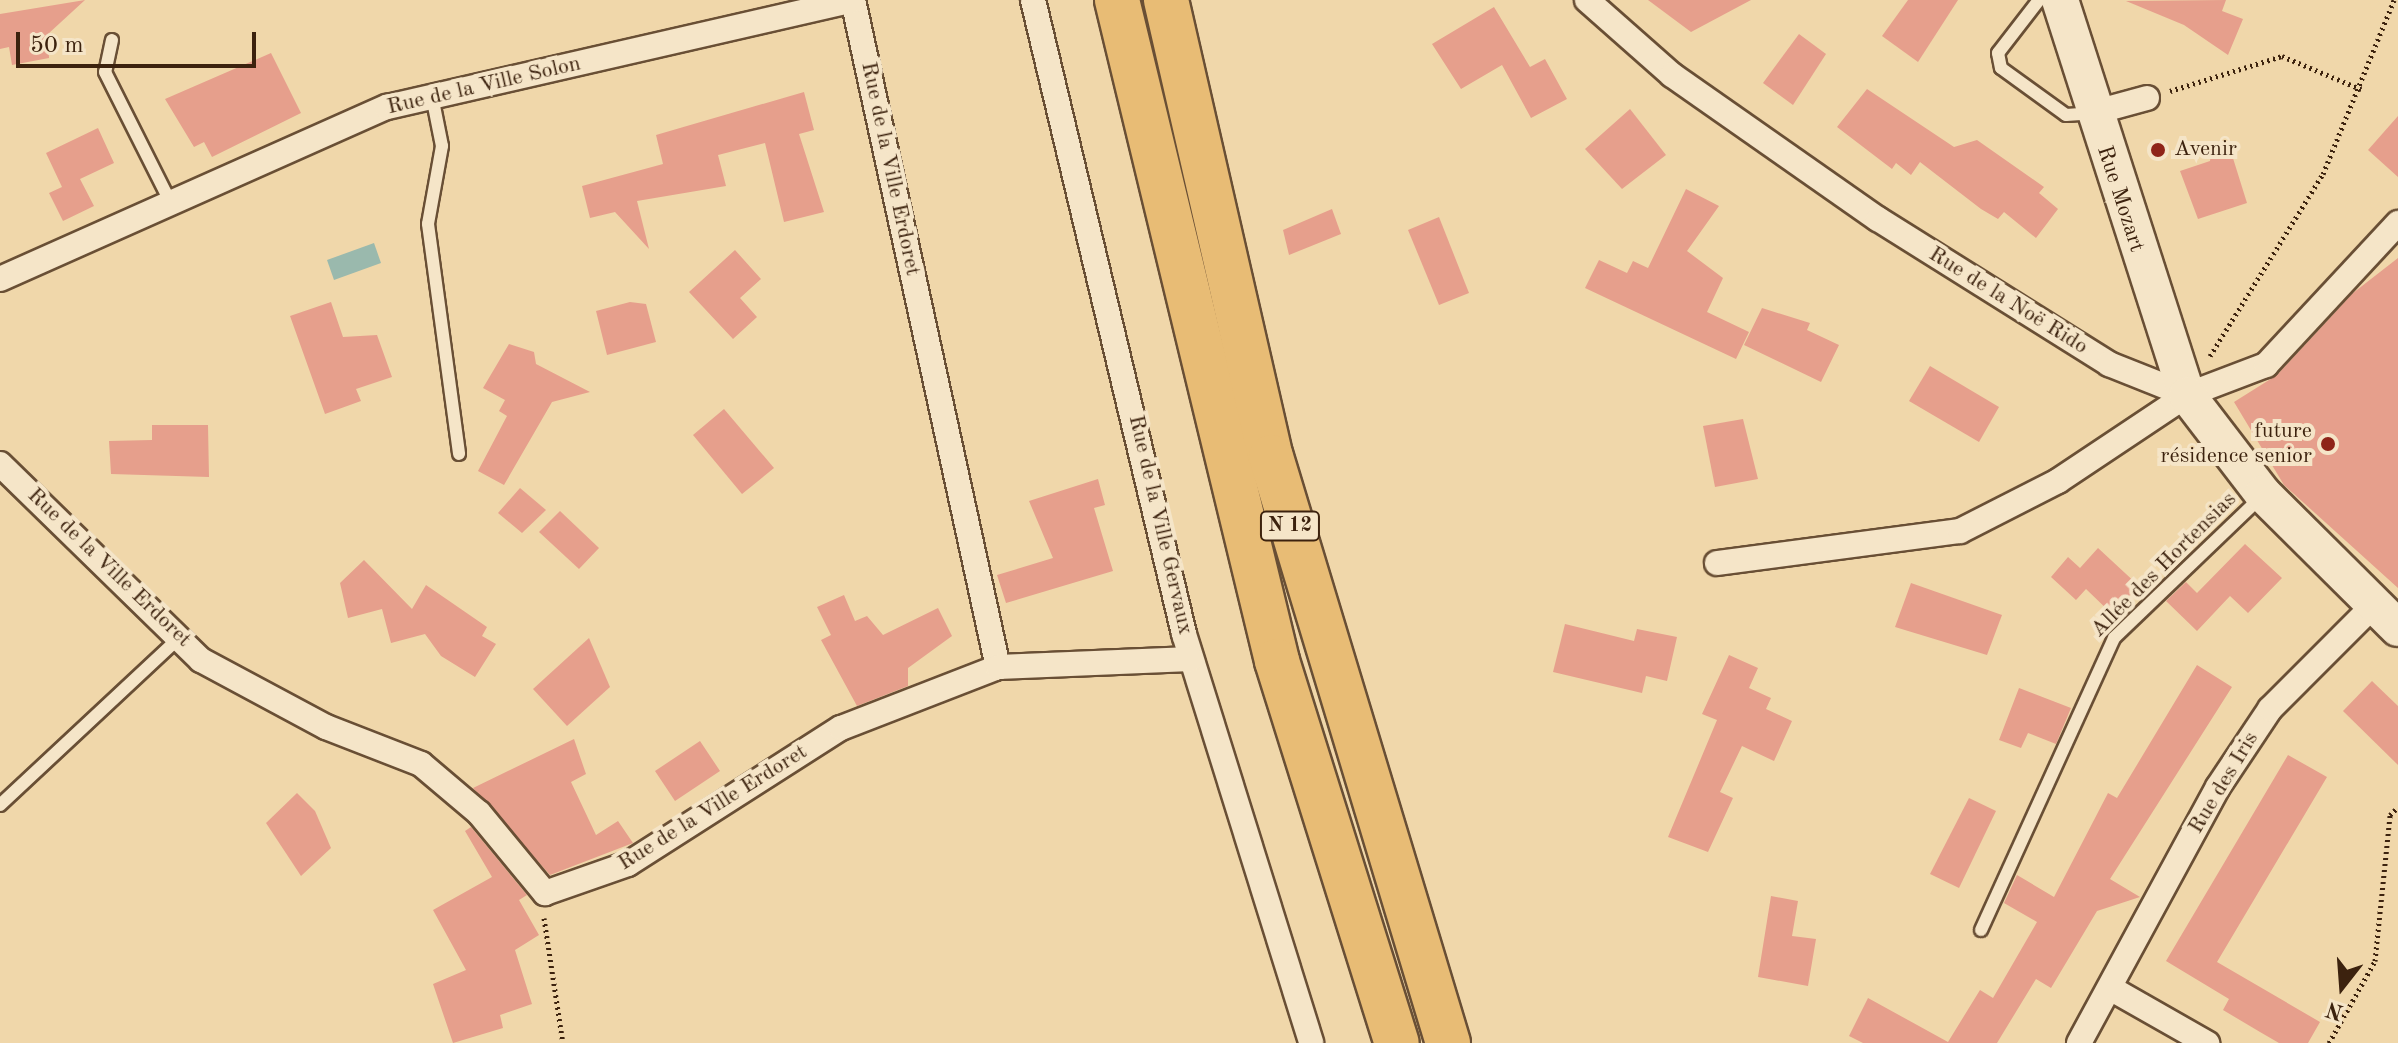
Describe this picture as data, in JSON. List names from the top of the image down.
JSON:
{
  "streets": {
    "highway": ["N 12"],
    "street": [
      "Rue de la Ville Solon",
      "Rue de la Ville Erdoret",
      "Rue Mozart",
      "Rue de la Noë Rido",
      "Rue de la Ville Gervaux",
      "Rue des Iris"
    ],
    "lane": ["Allée des Hortensias"]
  },
  "crossings": [
    ["Rue de la Ville Solon", "Rue de la Ville Erdoret"],
    ["Rue de la Ville Erdoret", "Rue de la Ville Gervaux"],
    ["Rue Mozart", "Rue de la Noë Rido"]
  ],
  "places": ["Avenir", "future résidence senior"],
  "scale_bar": "50 m",
  "north": "bottom"
}
